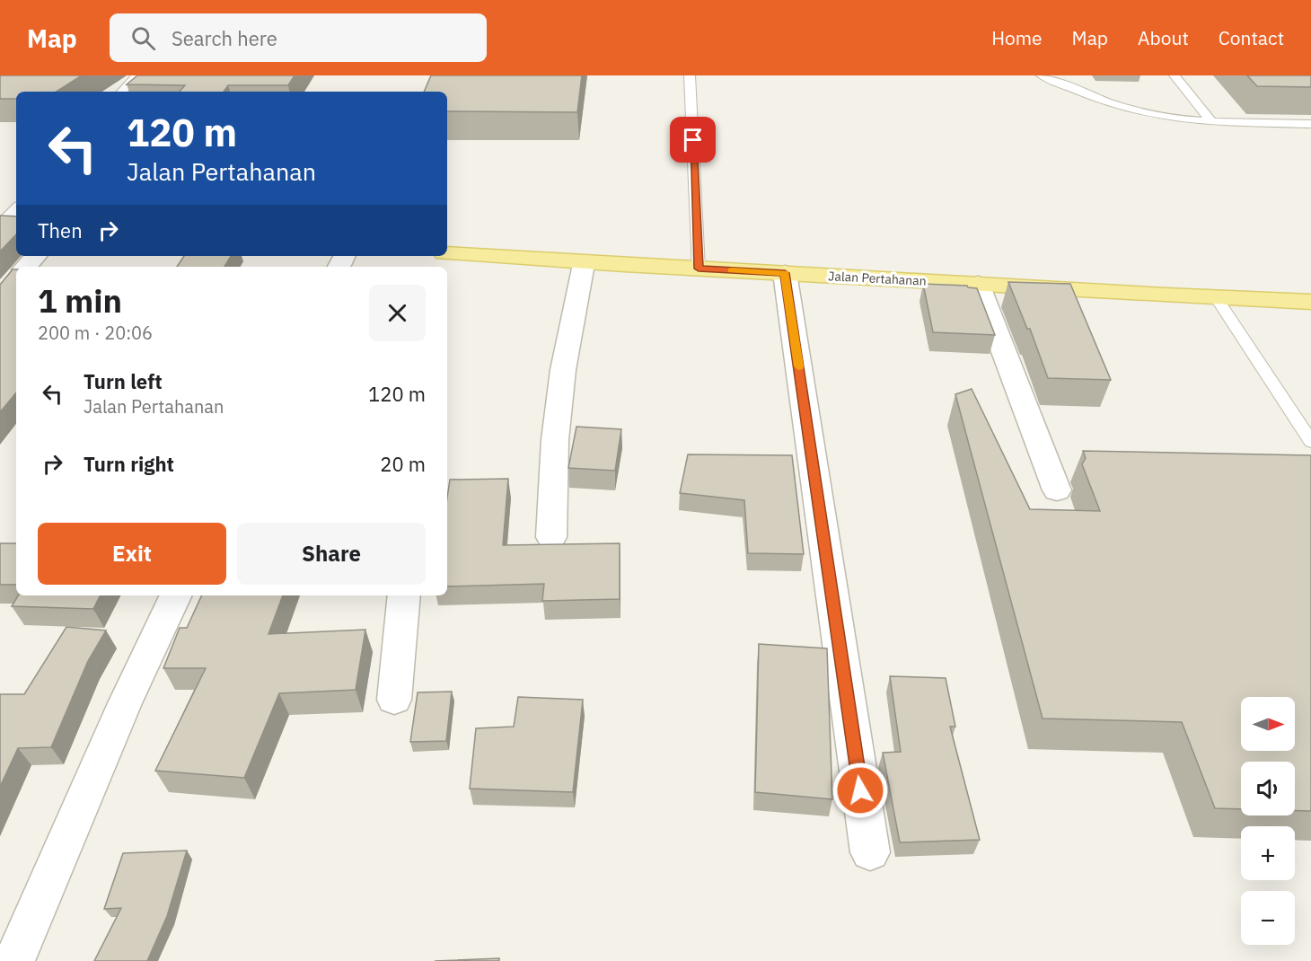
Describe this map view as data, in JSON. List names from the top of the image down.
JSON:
{
  "streets": {
    "main road": ["Jalan Pertahanan"]
  },
  "north": "right",
  "page": {
    "header": "Map",
    "search": "Search here",
    "nav": [
      "Home",
      "Map",
      "About",
      "Contact"
    ],
    "turn": ["120 m", "Jalan Pertahanan"],
    "then": "Then",
    "heading": ["1 min", "200 m · 20:06"],
    "list": [
      {
        "name": "Turn left",
        "note": "Jalan Pertahanan",
        "value": "120 m"
      },
      {
        "name": "Turn right",
        "value": "20 m"
      }
    ],
    "buttons": ["Exit", "Share"],
    "map_buttons": ["+", "−"]
  }
}
